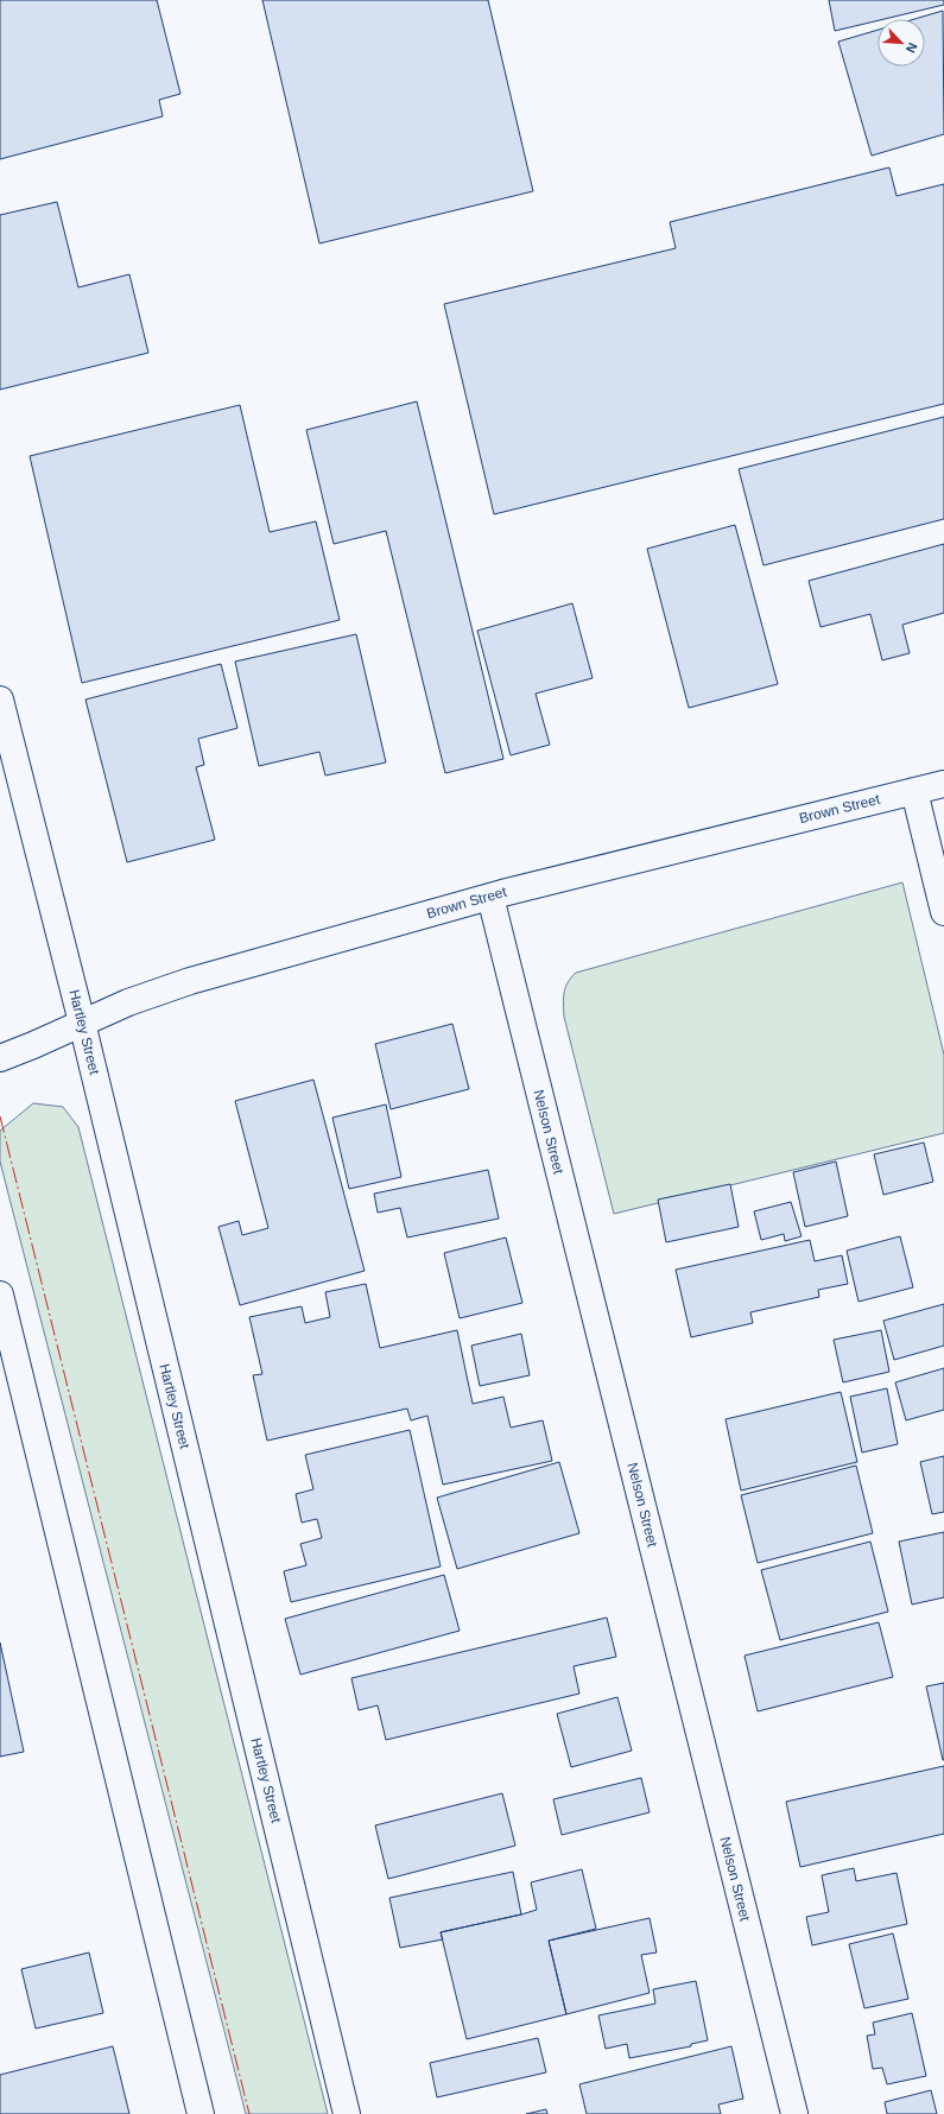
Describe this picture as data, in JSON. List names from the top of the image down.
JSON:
{
  "streets": {
    "street": ["Brown Street", "Hartley Street", "Nelson Street"]
  },
  "crossings": [
    ["Brown Street", "Hartley Street"],
    ["Brown Street", "Nelson Street"]
  ],
  "north": "bottom right"
}
